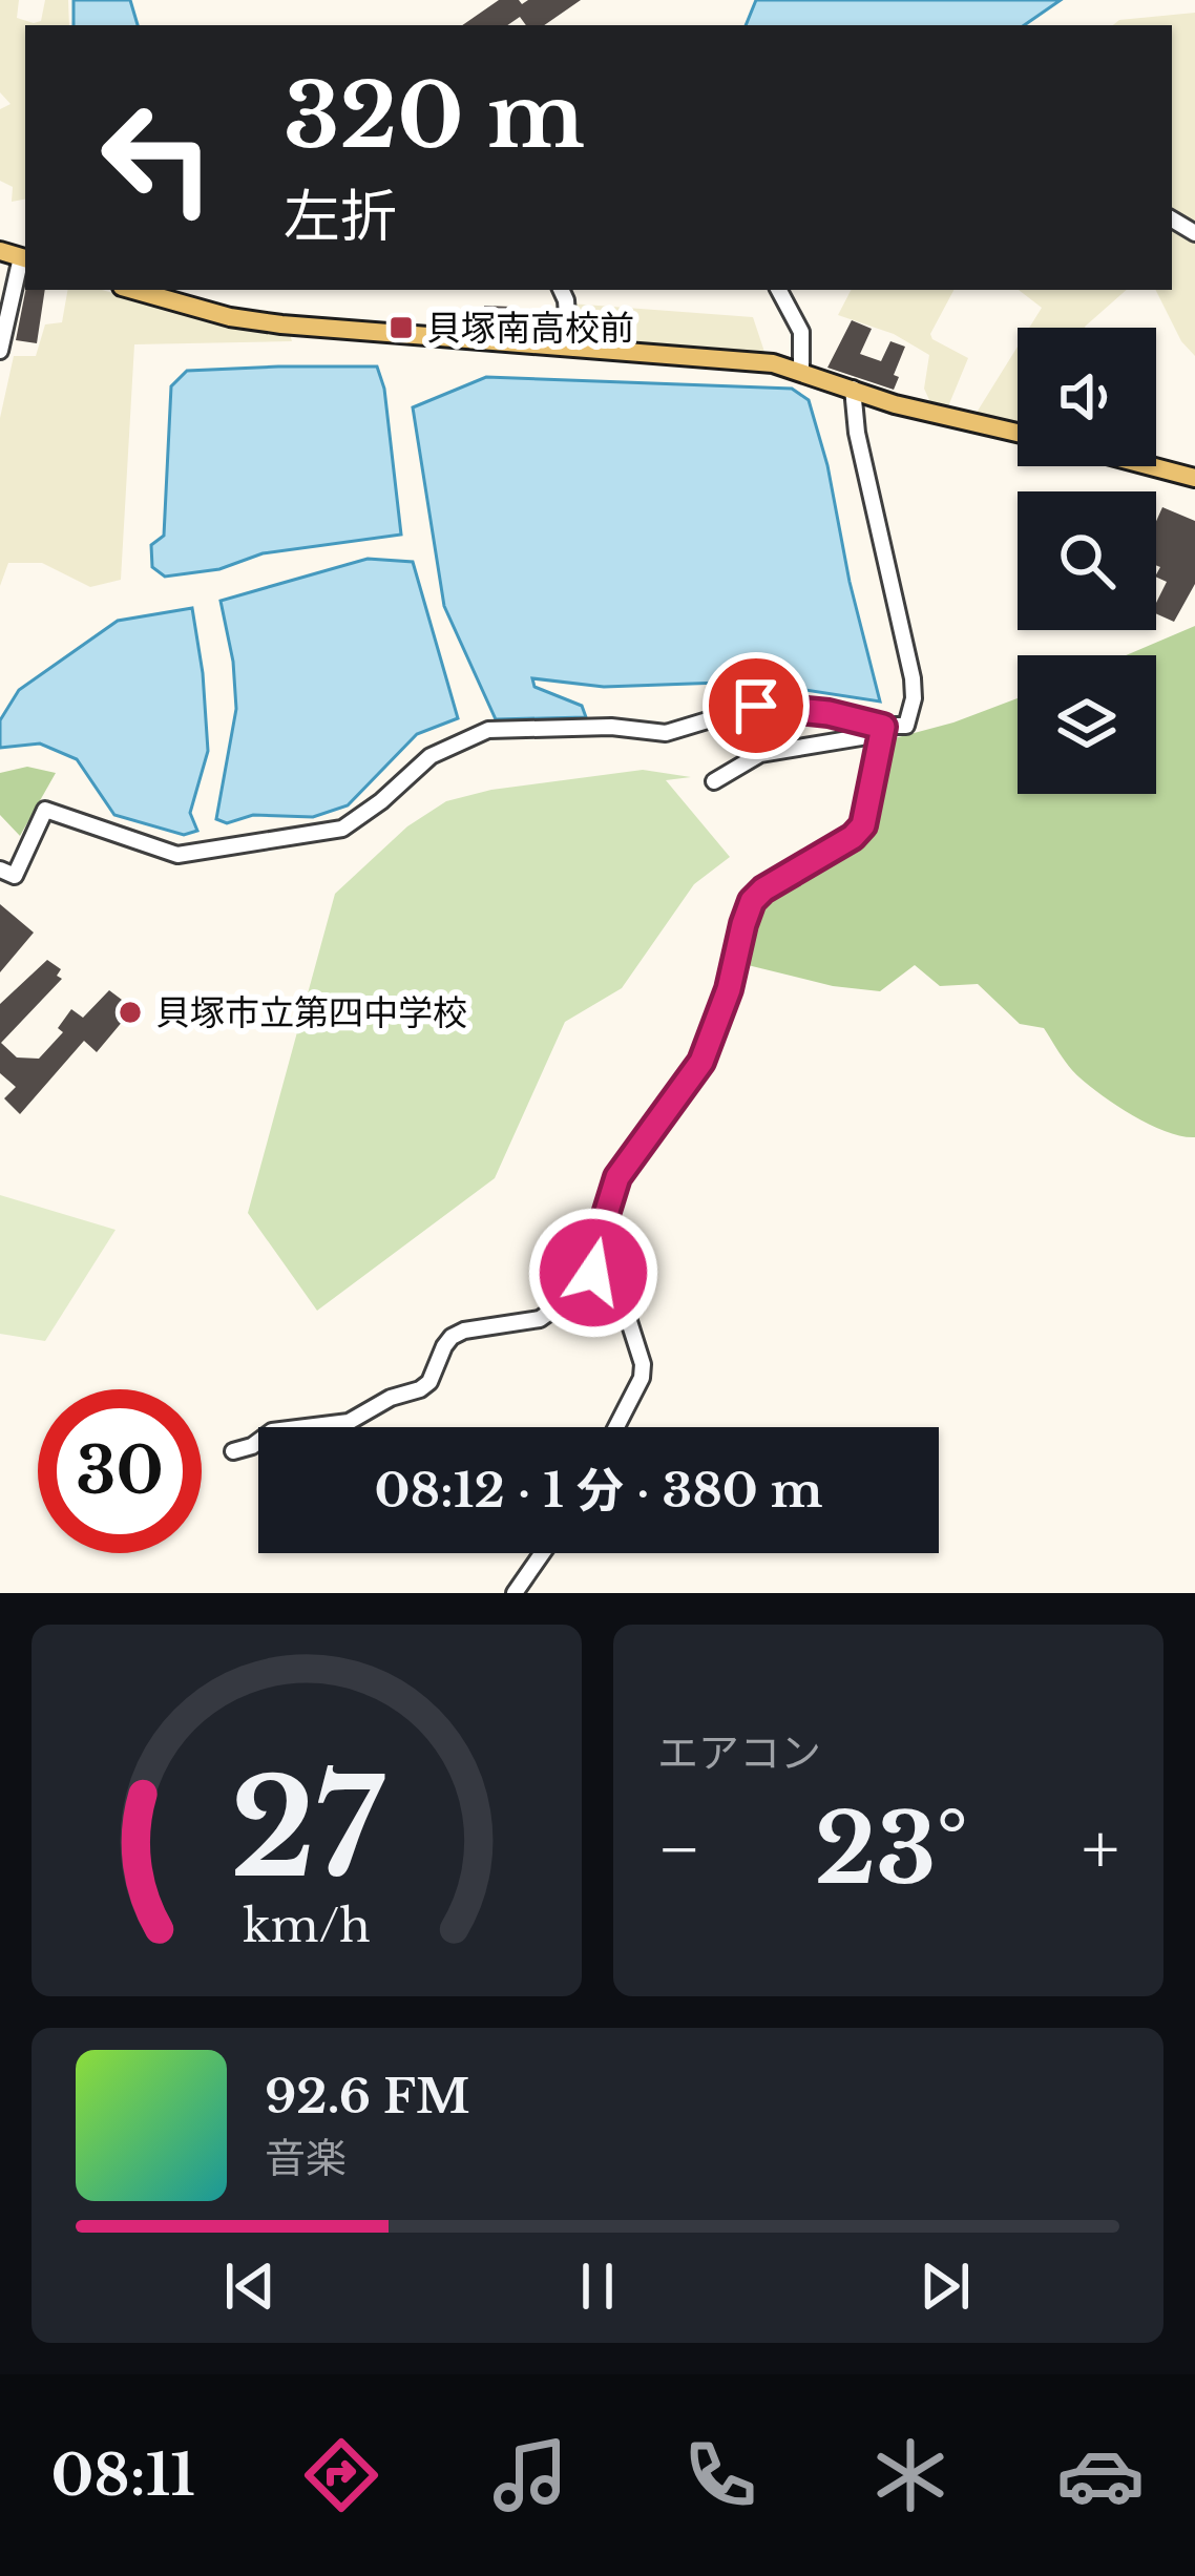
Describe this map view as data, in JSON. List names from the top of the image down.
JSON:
{
  "places": {
    "transit": ["貝塚南高校前"],
    "other": ["貝塚市立第四中学校"]
  },
  "page": {
    "turn": ["320 m", "左折"],
    "limit": "30",
    "trip": "08:12 · 1 分 · 380 m",
    "tile": "エアコン",
    "heat": ["−", "23°", "+"],
    "song": ["92.6 FM", "音楽"],
    "tabs": "08:11",
    "gauge": ["27", "km/h"]
  }
}
